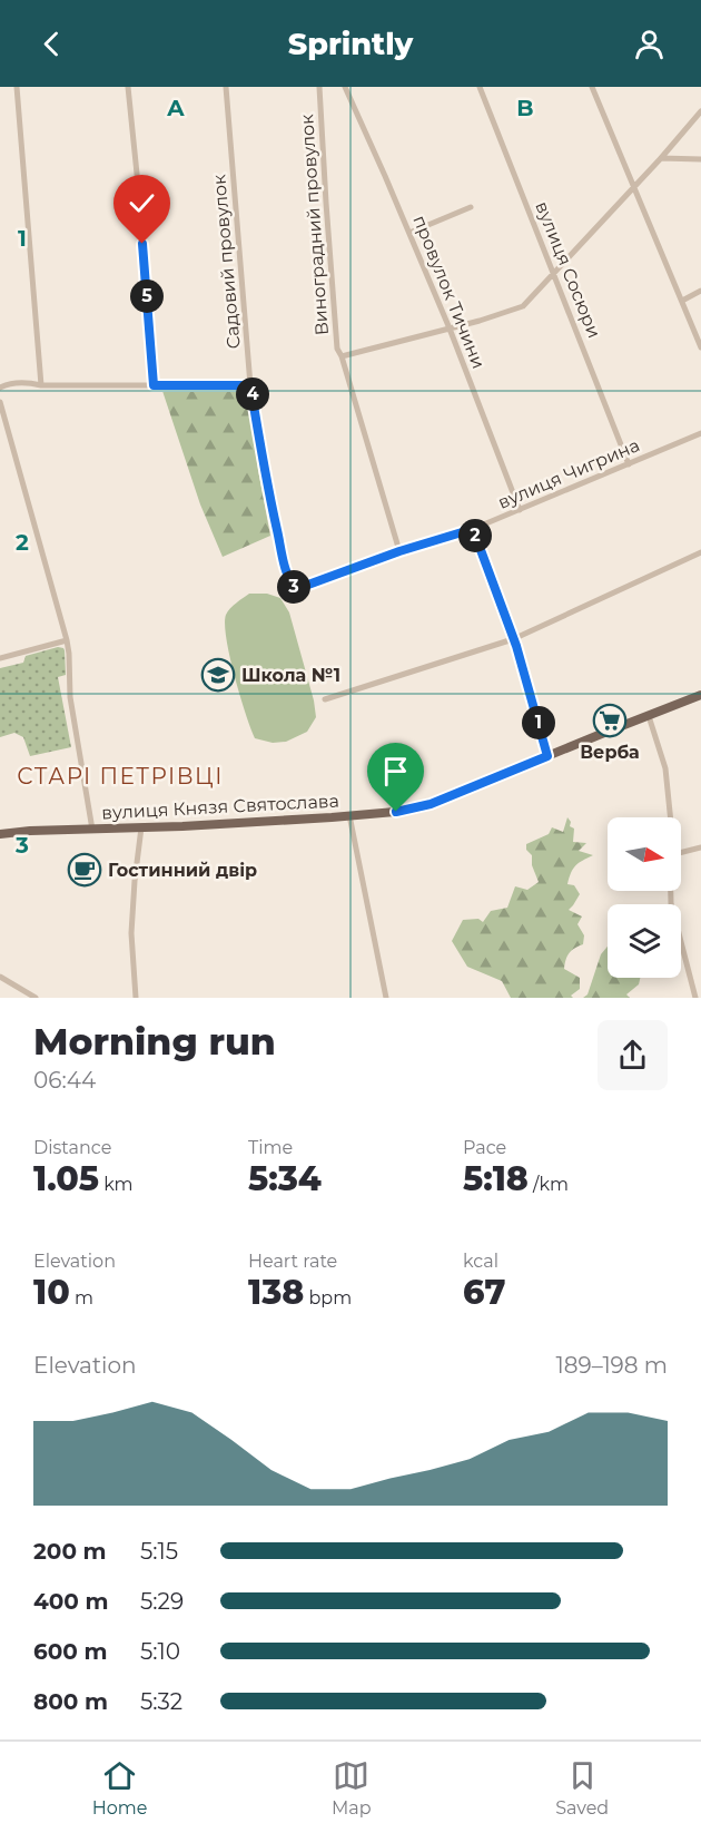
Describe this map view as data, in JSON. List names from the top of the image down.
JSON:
{
  "streets": {
    "main road": ["вулиця Князя Святослава"],
    "street": [
      "Виноградний провулок",
      "Садовий провулок",
      "вулиця Сосюри",
      "провулок Тичини",
      "вулиця Чигрина"
    ]
  },
  "crossings": [
    ["Виноградний провулок", "вулиця Чигрина"],
    ["Садовий провулок", "вулиця Чигрина"],
    ["вулиця Сосюри", "вулиця Чигрина"],
    ["провулок Тичини", "вулиця Чигрина"]
  ],
  "districts": ["СТАРІ ПЕТРІВЦІ"],
  "places": {
    "school or university": ["Школа №1"],
    "supermarket": ["Верба"],
    "cafe": ["Гостинний двір"]
  },
  "north": "right",
  "page": {
    "header": "Sprintly",
    "pins": [
      "5",
      "4",
      "2",
      "3",
      "1"
    ],
    "heading": ["Morning run", "06:44"],
    "stats": [
      ["Distance", "1.05 km"],
      ["Time", "5:34"],
      ["Pace", "5:18 /km"],
      ["Elevation", "10 m"],
      ["Heart rate", "138 bpm"],
      ["kcal", "67"]
    ],
    "chart": ["Elevation", "189–198 m"],
    "list": [
      {
        "name": "200 m",
        "note": "5:15"
      },
      {
        "name": "400 m",
        "note": "5:29"
      },
      {
        "name": "600 m",
        "note": "5:10"
      },
      {
        "name": "800 m",
        "note": "5:32"
      }
    ],
    "tabs": ["Home", "Map", "Saved"]
  },
  "grid": {
    "columns": ["A", "B"],
    "rows": ["1", "2", "3"]
  }
}
